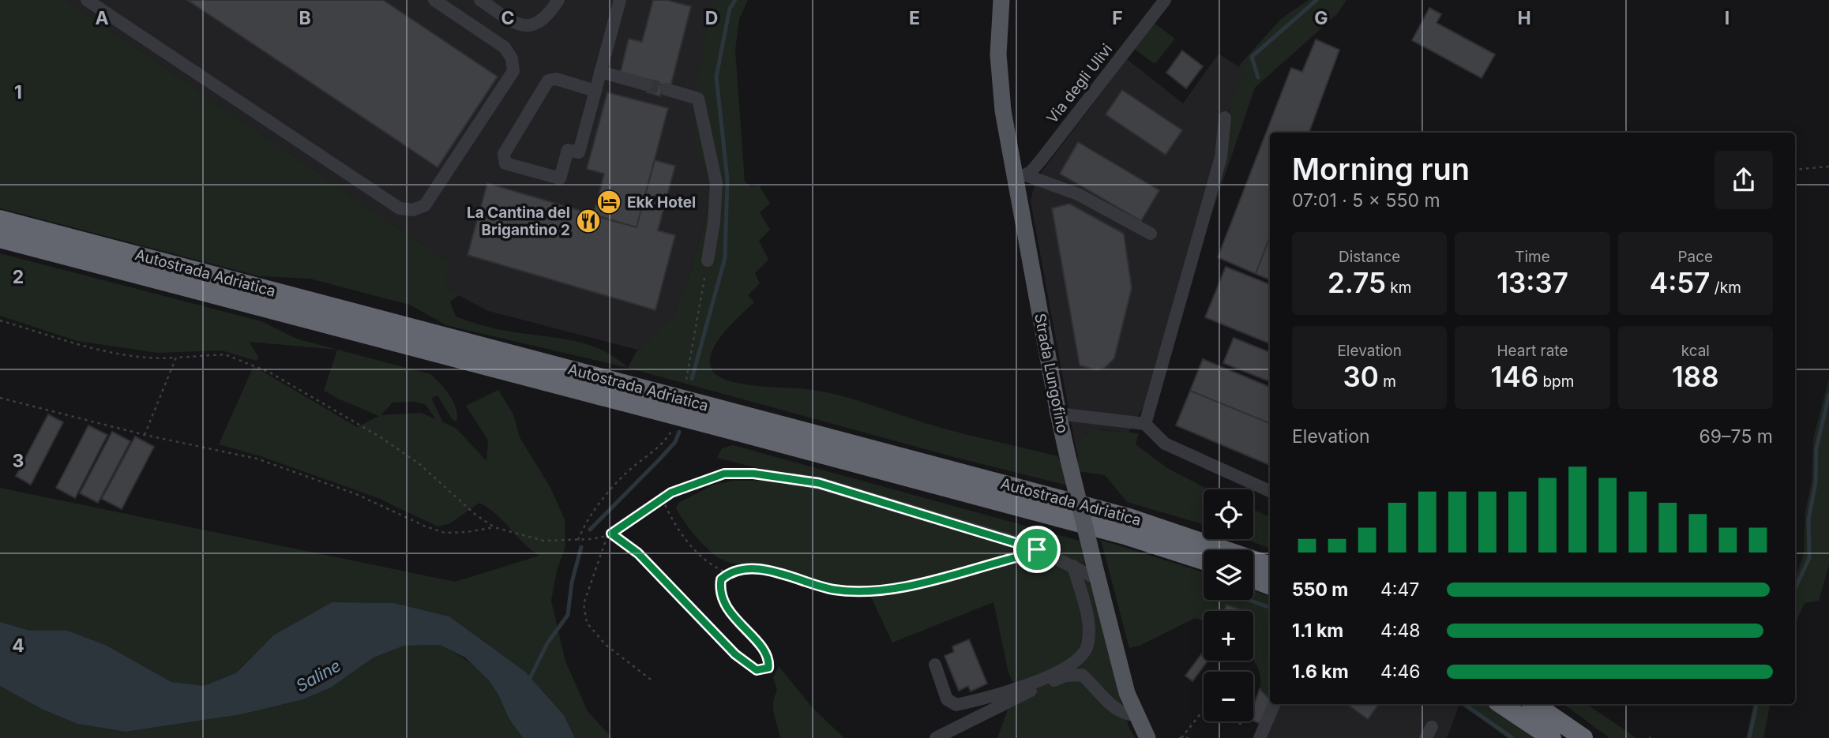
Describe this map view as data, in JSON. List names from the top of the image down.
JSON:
{
  "streets": {
    "highway": ["Autostrada Adriatica"],
    "main road": ["Strada Lungofino"],
    "street": ["Via degli Ulivi"]
  },
  "crossings": [
    ["Via degli Ulivi", "Strada Lungofino"]
  ],
  "water": ["Saline"],
  "places": {
    "hotel": ["Ekk Hotel"],
    "restaurant": ["La Cantina del Brigantino 2"]
  },
  "page": {
    "heading": ["Morning run", "07:01 · 5 × 550 m"],
    "stats": [
      ["Distance", "2.75 km"],
      ["Time", "13:37"],
      ["Pace", "4:57 /km"],
      ["Elevation", "30 m"],
      ["Heart rate", "146 bpm"],
      ["kcal", "188"]
    ],
    "chart": ["Elevation", "69–75 m"],
    "map_buttons": ["+", "−"],
    "list": [
      {
        "name": "550 m",
        "note": "4:47"
      },
      {
        "name": "1.1 km",
        "note": "4:48"
      },
      {
        "name": "1.6 km",
        "note": "4:46"
      }
    ]
  },
  "grid": {
    "columns": [
      "A",
      "B",
      "C",
      "D",
      "E",
      "F",
      "G",
      "H",
      "I"
    ],
    "rows": [
      "1",
      "2",
      "3",
      "4"
    ]
  }
}
